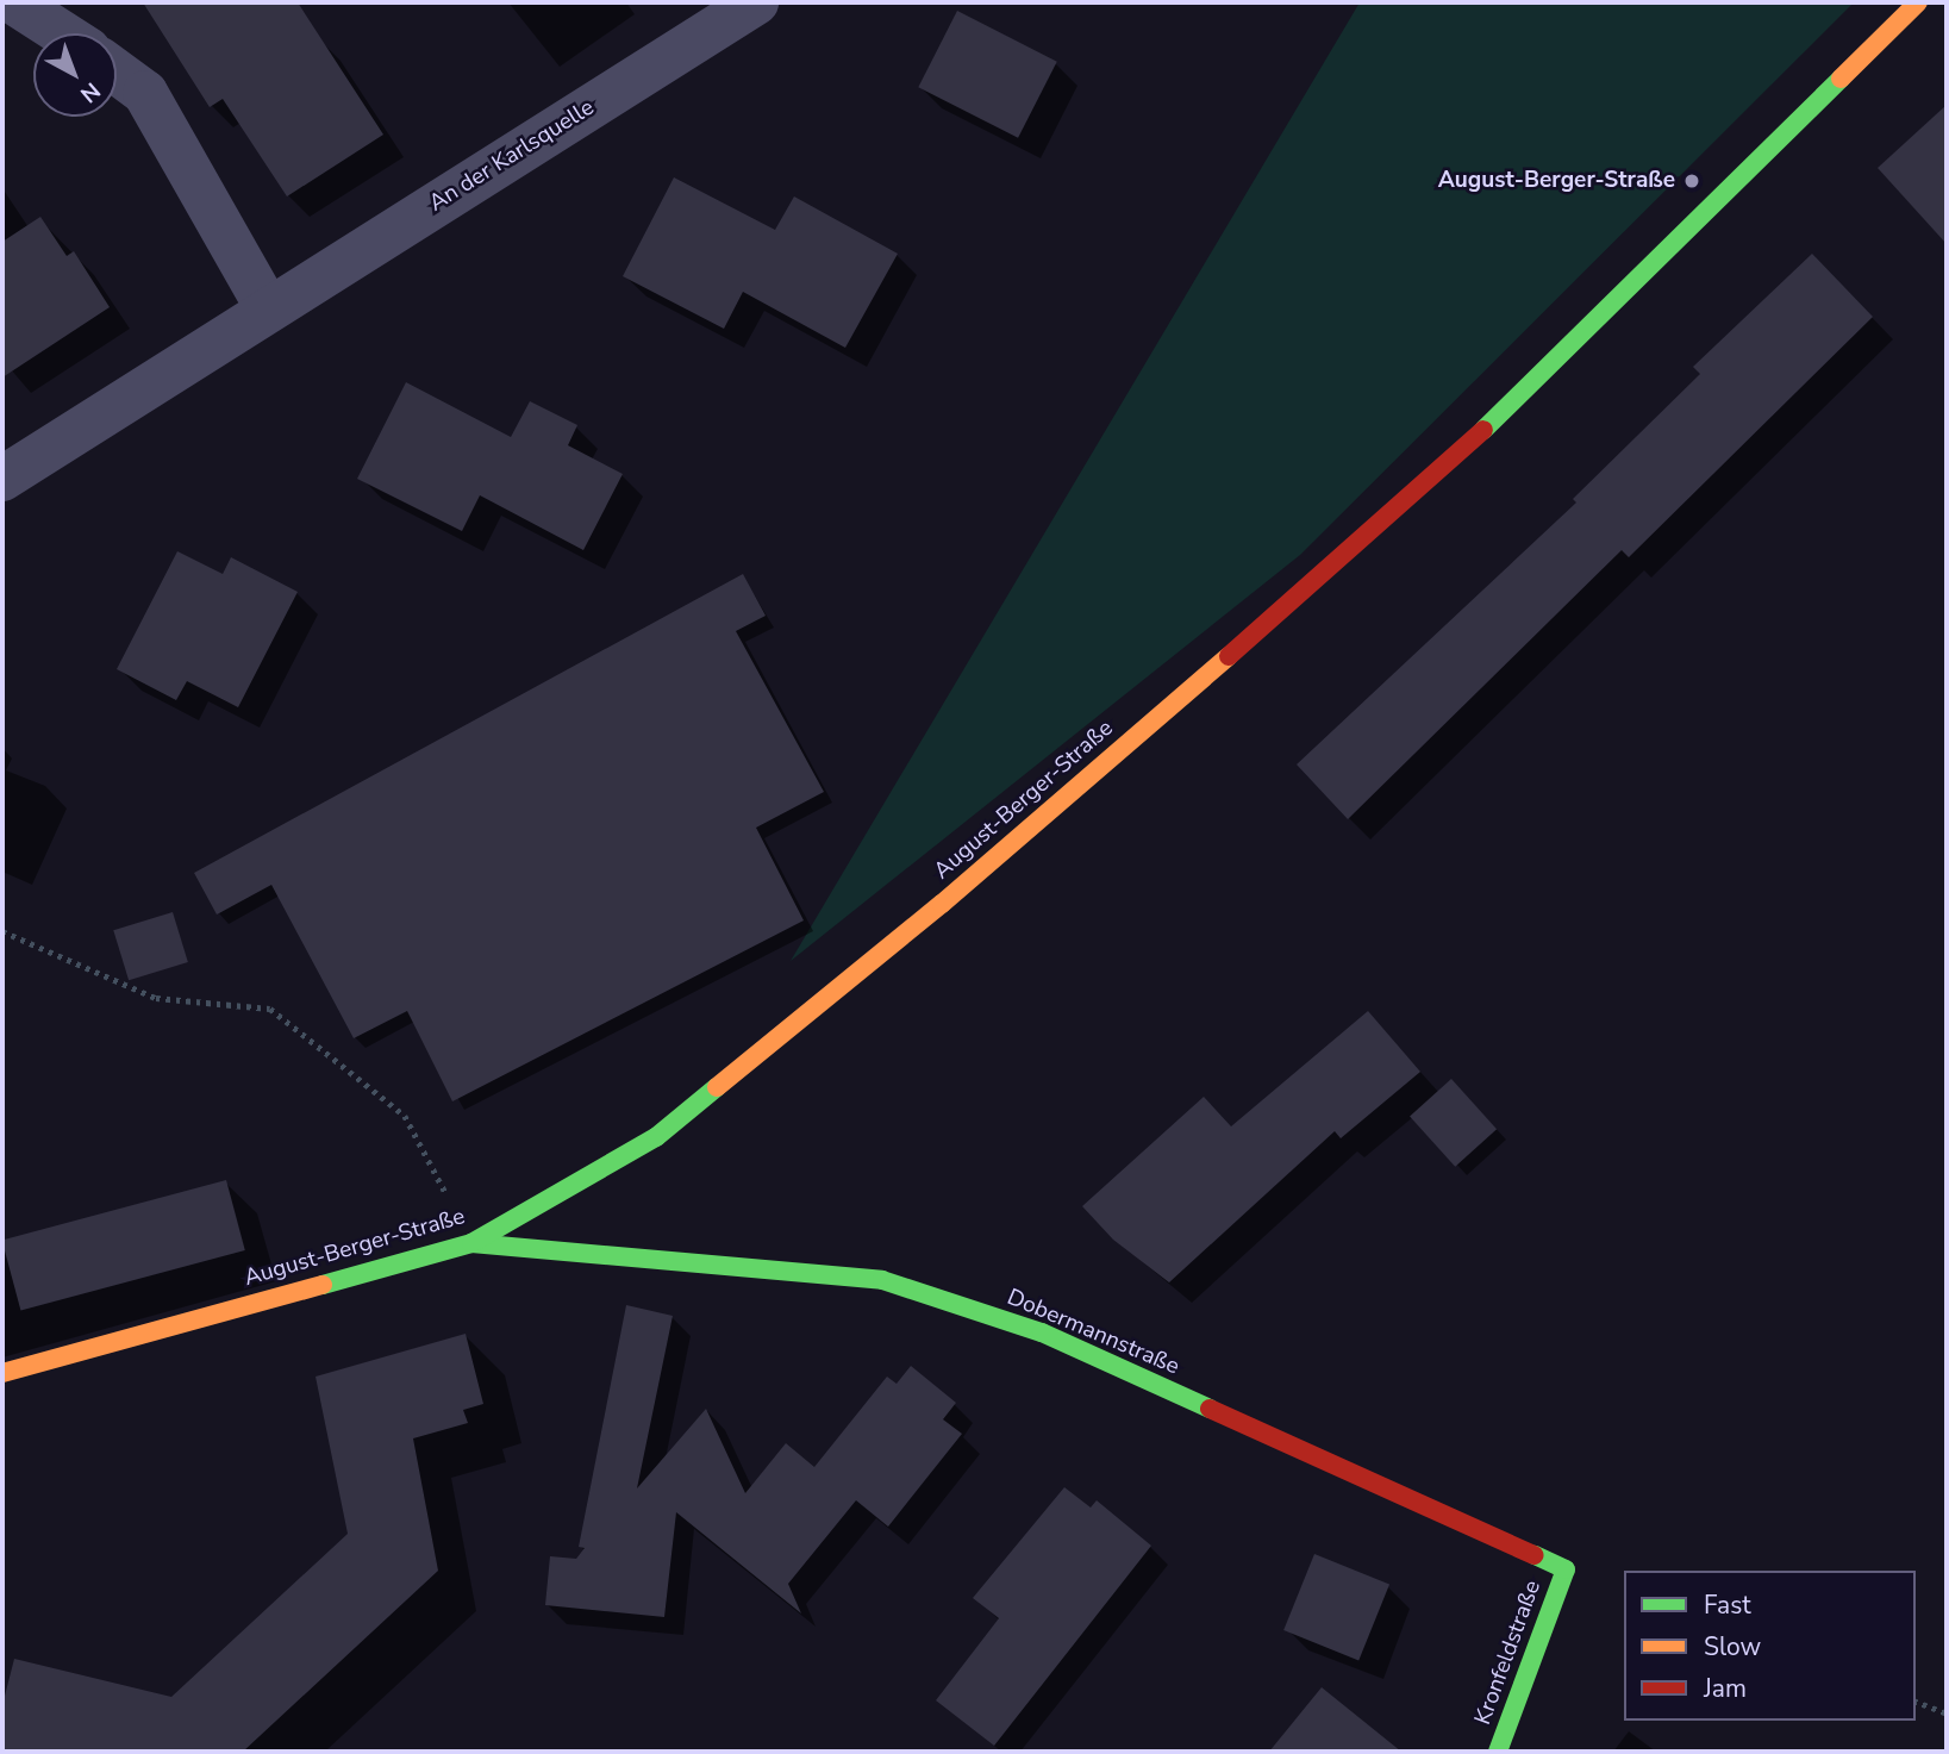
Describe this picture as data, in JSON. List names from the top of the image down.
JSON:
{
  "streets": {
    "street": [
      "An der Karlsquelle",
      "August-Berger-Straße",
      "Dobermannstraße",
      "Kronfeldstraße"
    ]
  },
  "crossings": [
    ["August-Berger-Straße", "Dobermannstraße"],
    ["Dobermannstraße", "Kronfeldstraße"]
  ],
  "places": ["August-Berger-Straße"],
  "legend": ["Fast", "Slow", "Jam"],
  "north": "bottom right"
}
